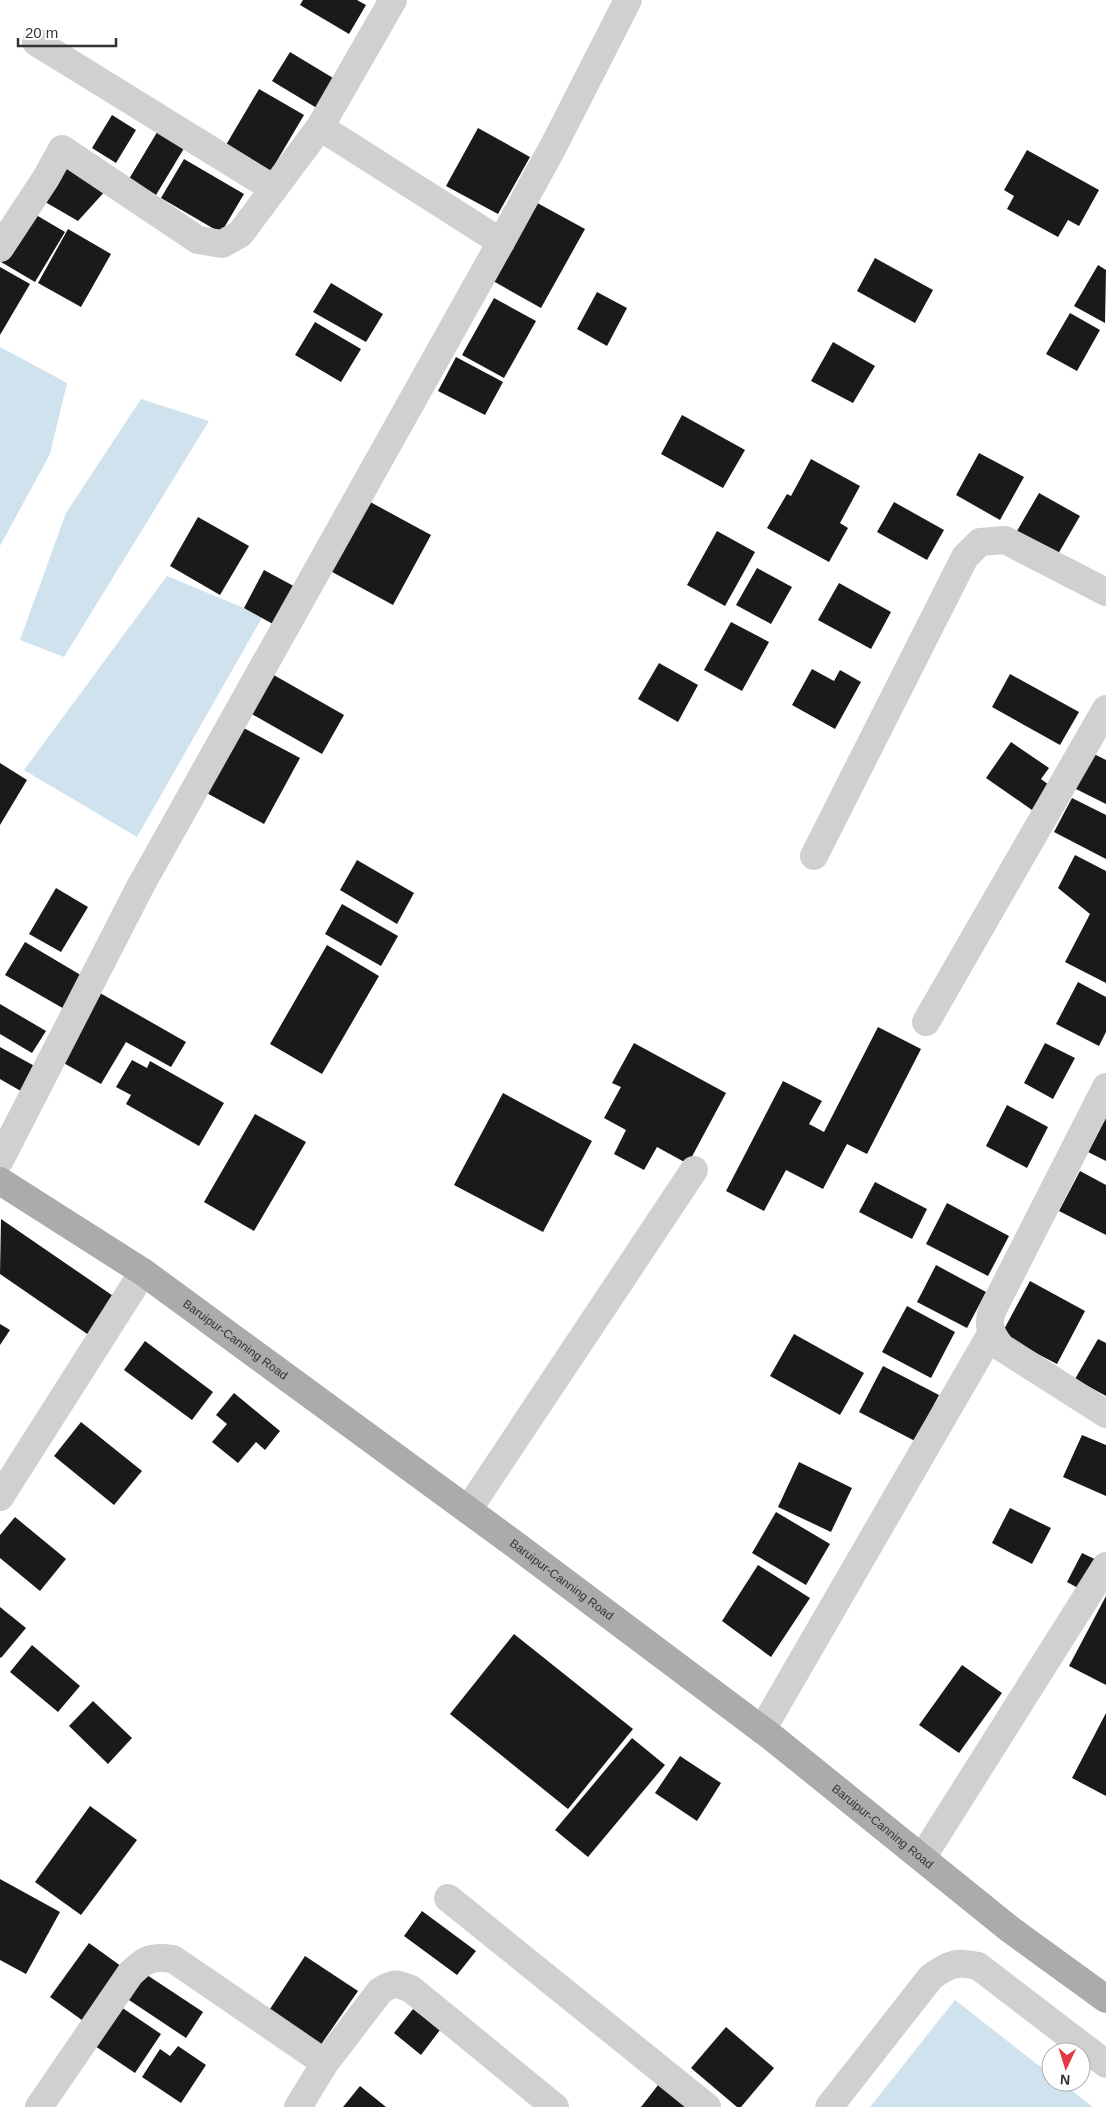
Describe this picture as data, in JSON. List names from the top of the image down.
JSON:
{
  "streets": {
    "main road": ["Baruipur-Canning Road"]
  },
  "scale_bar": "20 m",
  "north": "bottom"
}
